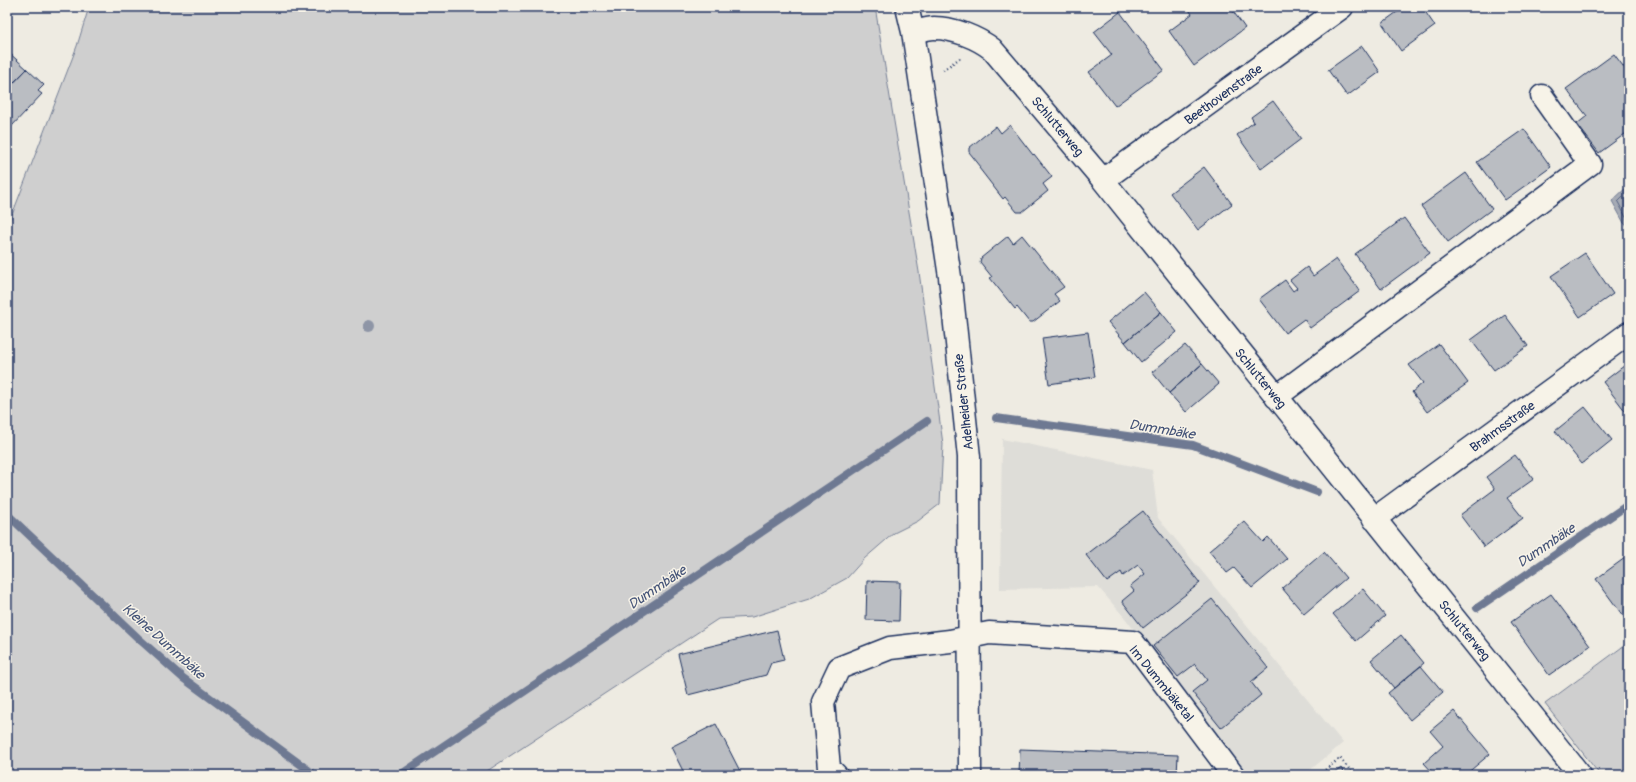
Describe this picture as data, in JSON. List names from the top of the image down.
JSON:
{
  "streets": {
    "street": [
      "Beethovenstraße",
      "Schlutterweg",
      "Adelheider Straße",
      "Brahmsstraße",
      "Im Dummbäketal"
    ]
  },
  "crossings": [
    ["Beethovenstraße", "Schlutterweg"],
    ["Schlutterweg", "Adelheider Straße"],
    ["Schlutterweg", "Brahmsstraße"],
    ["Adelheider Straße", "Im Dummbäketal"]
  ],
  "water": ["Dummbäke", "Kleine Dummbäke"]
}
